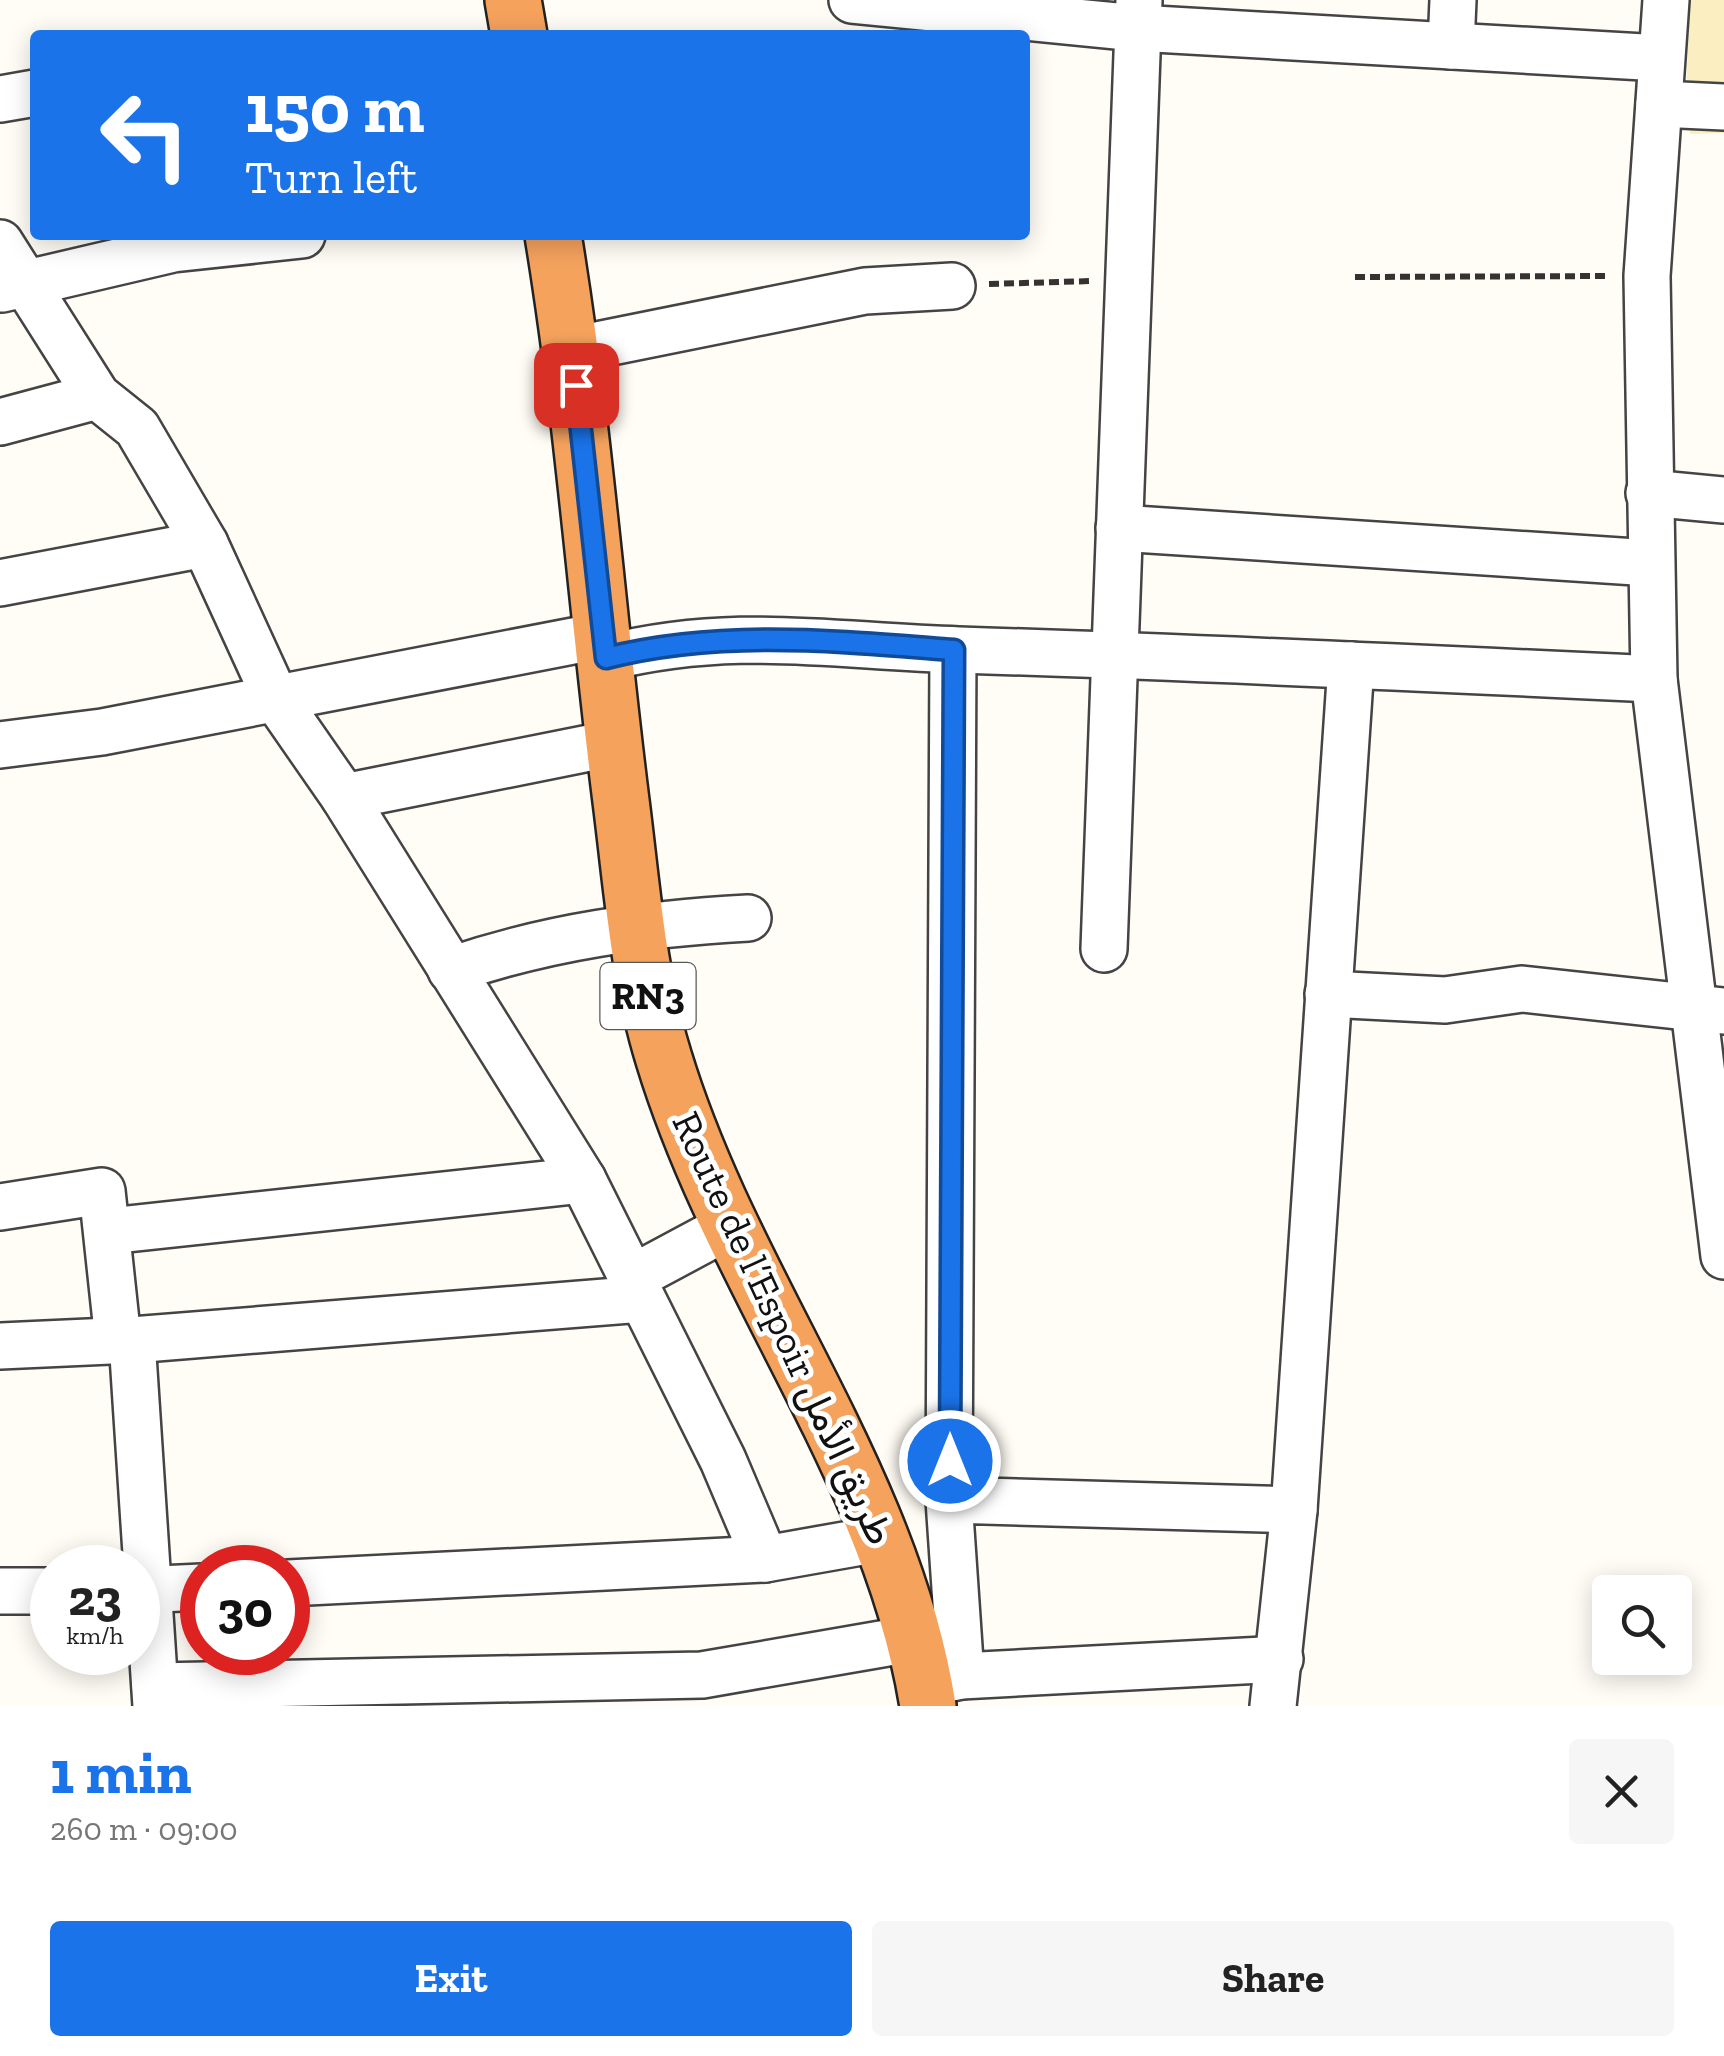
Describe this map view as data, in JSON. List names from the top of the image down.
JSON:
{
  "streets": {
    "highway": ["RN3", "Route de l’Espoir طريق الأمل"]
  },
  "page": {
    "turn": ["150 m", "Turn left"],
    "speed": "23 km/h",
    "limit": "30",
    "heading": ["1 min", "260 m · 09:00"],
    "buttons": ["Exit", "Share"]
  }
}
